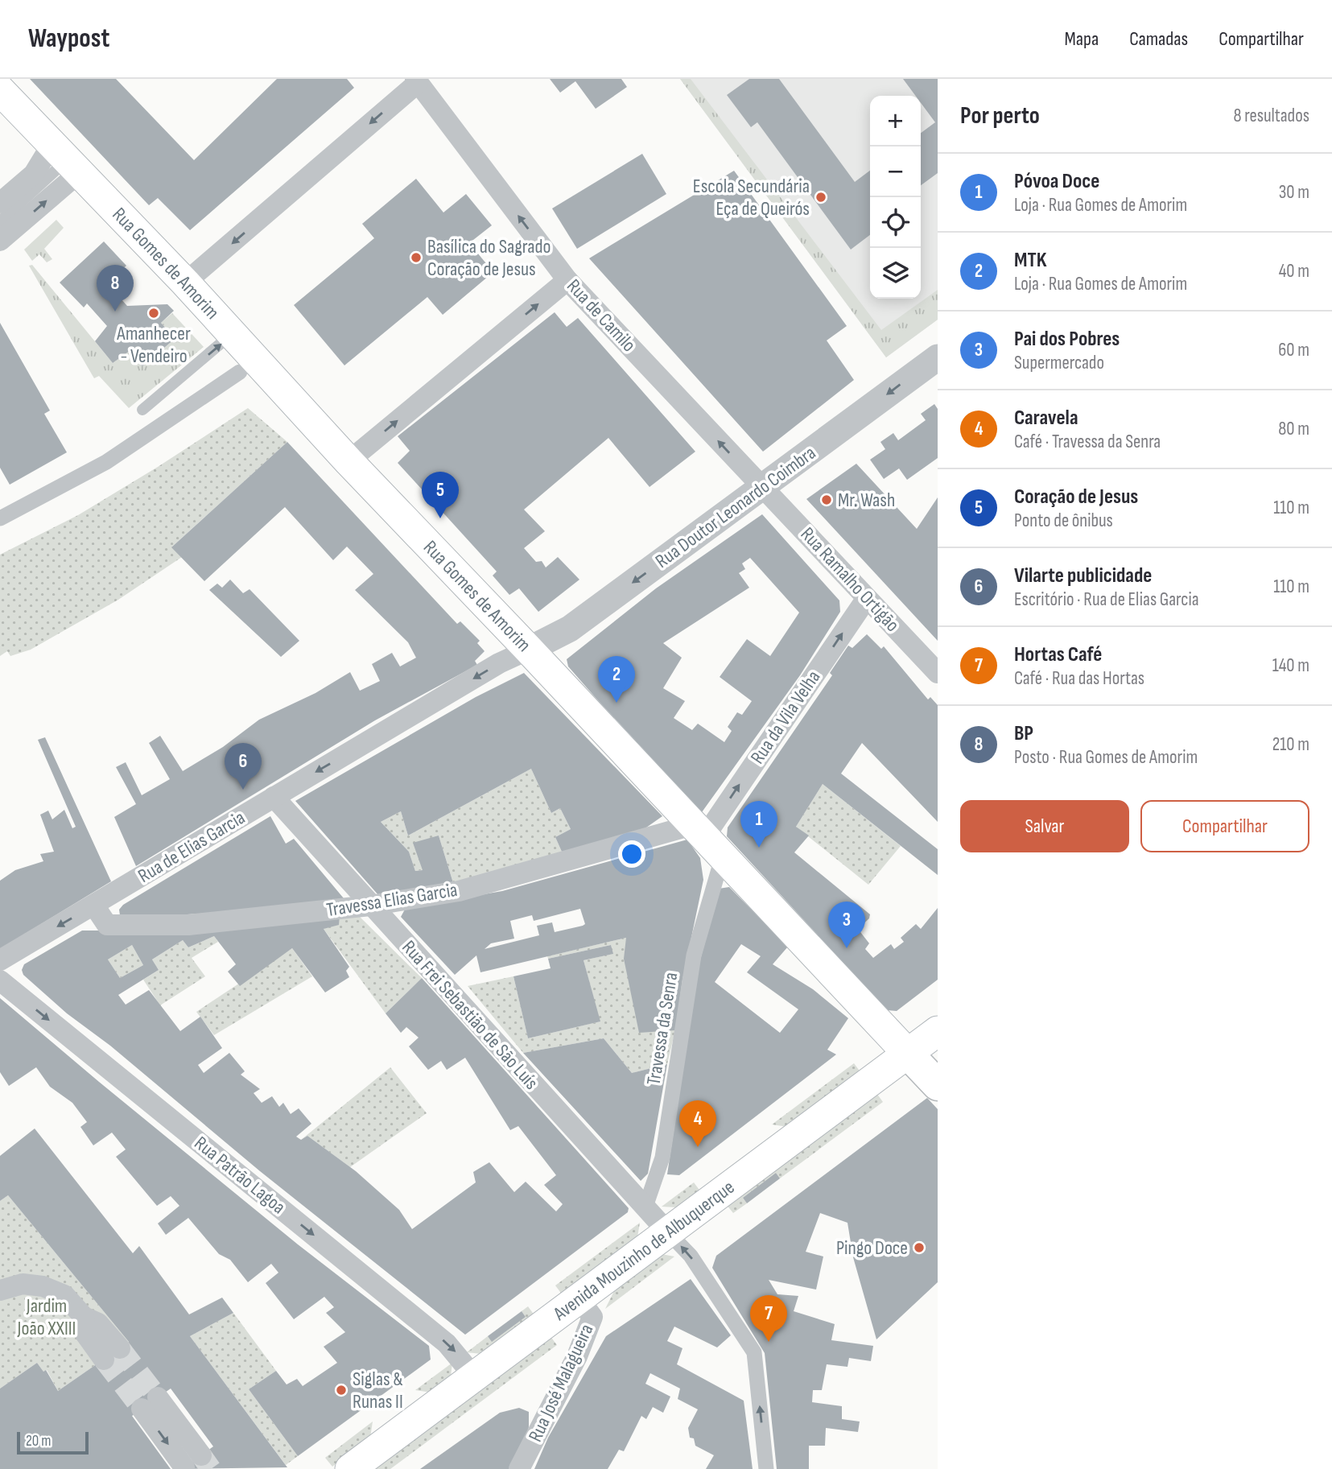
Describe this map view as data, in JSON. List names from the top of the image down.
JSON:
{
  "streets": {
    "main road": ["Rua Gomes de Amorim", "Avenida Mouzinho de Albuquerque"],
    "street": [
      "Rua de Camilo",
      "Rua Doutor Leonardo Coimbra",
      "Rua Ramalho Ortigão",
      "Rua da Vila Velha",
      "Rua de Elias Garcia",
      "Travessa Elias Garcia",
      "Rua Frei Sebastião de São Luís",
      "Travessa da Senra",
      "Rua Patrão Lagoa",
      "Rua José Malagueira"
    ]
  },
  "crossings": [
    ["Rua Gomes de Amorim", "Rua Doutor Leonardo Coimbra"],
    ["Rua Gomes de Amorim", "Rua da Vila Velha"],
    ["Rua Gomes de Amorim", "Rua de Elias Garcia"],
    ["Rua Gomes de Amorim", "Travessa Elias Garcia"],
    ["Rua Gomes de Amorim", "Travessa da Senra"],
    ["Rua Gomes de Amorim", "Avenida Mouzinho de Albuquerque"],
    ["Rua de Camilo", "Rua Doutor Leonardo Coimbra"],
    ["Rua de Camilo", "Rua Ramalho Ortigão"],
    ["Rua Doutor Leonardo Coimbra", "Rua Ramalho Ortigão"],
    ["Rua Doutor Leonardo Coimbra", "Rua de Elias Garcia"],
    ["Rua Ramalho Ortigão", "Rua da Vila Velha"],
    ["Rua da Vila Velha", "Travessa Elias Garcia"],
    ["Rua da Vila Velha", "Travessa da Senra"],
    ["Rua de Elias Garcia", "Travessa Elias Garcia"],
    ["Rua de Elias Garcia", "Rua Frei Sebastião de São Luís"],
    ["Travessa Elias Garcia", "Rua Frei Sebastião de São Luís"],
    ["Travessa Elias Garcia", "Travessa da Senra"],
    ["Rua Frei Sebastião de São Luís", "Travessa da Senra"],
    ["Rua Frei Sebastião de São Luís", "Avenida Mouzinho de Albuquerque"],
    ["Rua Patrão Lagoa", "Avenida Mouzinho de Albuquerque"],
    ["Avenida Mouzinho de Albuquerque", "Rua José Malagueira"]
  ],
  "one_way": [
    "Rua de Camilo",
    "Rua Doutor Leonardo Coimbra",
    "Rua da Vila Velha",
    "Rua de Elias Garcia",
    "Rua Patrão Lagoa"
  ],
  "parks": ["Jardim João XXIII"],
  "places": [
    "Escola Secundária Eça de Queirós",
    "Basílica do Sagrado Coração de Jesus",
    "Amanhecer - Vendeiro",
    "Mr. Wash",
    "Pingo Doce",
    "Siglas & Runas II"
  ],
  "scale_bar": "20 m",
  "page": {
    "header": "Waypost",
    "nav": ["Mapa", "Camadas", "Compartilhar"],
    "heading": ["Por perto", "8 resultados"],
    "map_buttons": ["+", "−"],
    "list": [
      {
        "mark": "1",
        "name": "Póvoa Doce",
        "note": "Loja · Rua Gomes de Amorim",
        "value": "30 m"
      },
      {
        "mark": "2",
        "name": "MTK",
        "note": "Loja · Rua Gomes de Amorim",
        "value": "40 m"
      },
      {
        "mark": "3",
        "name": "Pai dos Pobres",
        "note": "Supermercado",
        "value": "60 m"
      },
      {
        "mark": "4",
        "name": "Caravela",
        "note": "Café · Travessa da Senra",
        "value": "80 m"
      },
      {
        "mark": "5",
        "name": "Coração de Jesus",
        "note": "Ponto de ônibus",
        "value": "110 m"
      },
      {
        "mark": "6",
        "name": "Vilarte publicidade",
        "note": "Escritório · Rua de Elias Garcia",
        "value": "110 m"
      },
      {
        "mark": "7",
        "name": "Hortas Café",
        "note": "Café · Rua das Hortas",
        "value": "140 m"
      },
      {
        "mark": "8",
        "name": "BP",
        "note": "Posto · Rua Gomes de Amorim",
        "value": "210 m"
      }
    ],
    "pins": [
      "8",
      "5",
      "2",
      "6",
      "1",
      "3",
      "4",
      "7"
    ],
    "buttons": ["Salvar", "Compartilhar"],
    "scale": "20 m"
  }
}
